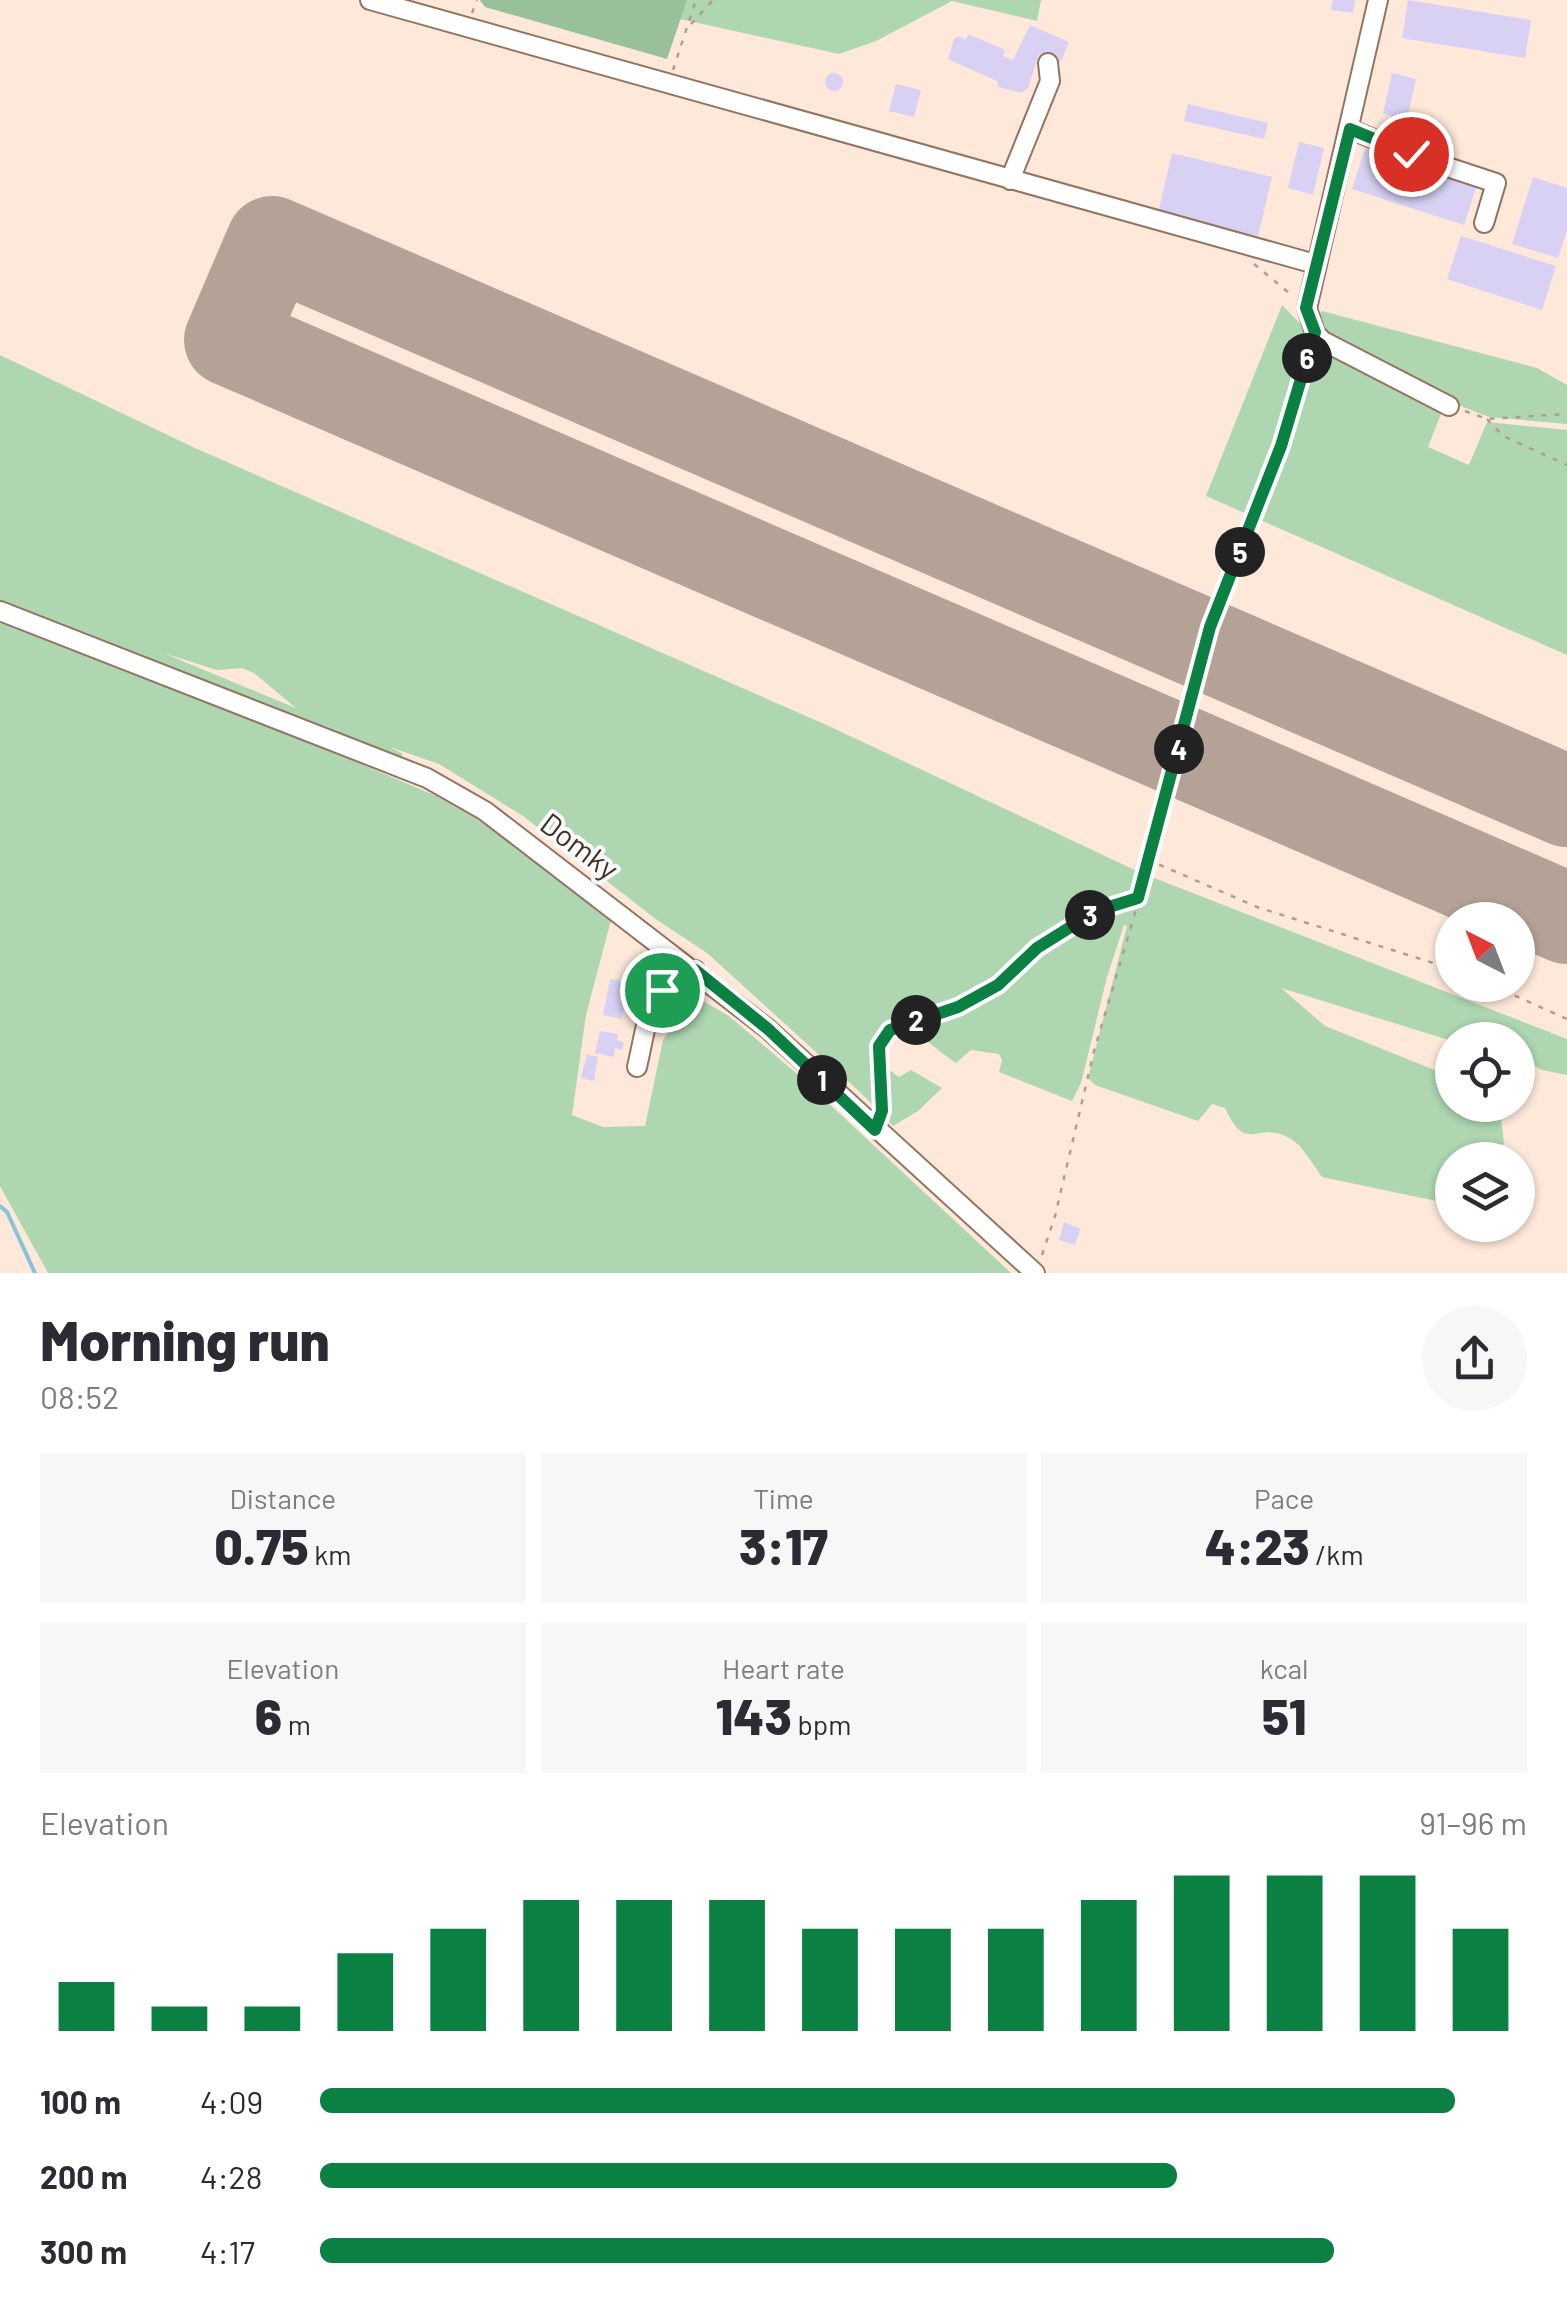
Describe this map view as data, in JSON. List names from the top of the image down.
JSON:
{
  "streets": {
    "street": ["Domky"]
  },
  "north": "top left",
  "page": {
    "pins": [
      "6",
      "5",
      "4",
      "3",
      "2",
      "1"
    ],
    "heading": ["Morning run", "08:52"],
    "stats": [
      ["Distance", "0.75 km"],
      ["Time", "3:17"],
      ["Pace", "4:23 /km"],
      ["Elevation", "6 m"],
      ["Heart rate", "143 bpm"],
      ["kcal", "51"]
    ],
    "chart": ["Elevation", "91–96 m"],
    "list": [
      {
        "name": "100 m",
        "note": "4:09"
      },
      {
        "name": "200 m",
        "note": "4:28"
      },
      {
        "name": "300 m",
        "note": "4:17"
      }
    ]
  }
}
